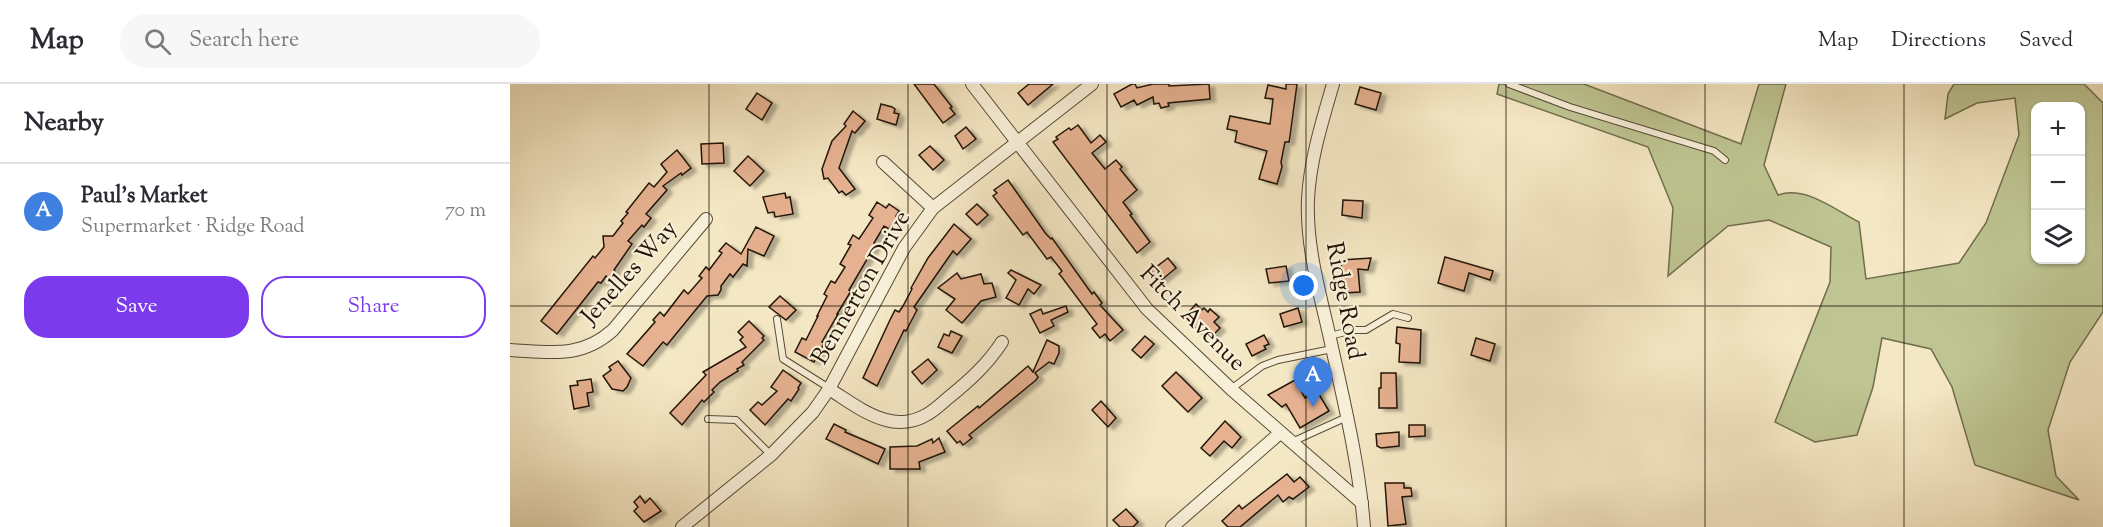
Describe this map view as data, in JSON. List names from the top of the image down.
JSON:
{
  "streets": {
    "street": [
      "Jenelles Way",
      "Bennerton Drive",
      "Ridge Road",
      "Fitch Avenue"
    ]
  },
  "crossings": [
    ["Bennerton Drive", "Fitch Avenue"],
    ["Ridge Road", "Fitch Avenue"]
  ],
  "page": {
    "header": "Map",
    "search": "Search here",
    "nav": ["Map", "Directions", "Saved"],
    "heading": "Nearby",
    "map_buttons": ["+", "−"],
    "list": [
      {
        "mark": "A",
        "name": "Paul’s Market",
        "note": "Supermarket · Ridge Road",
        "value": "70 m"
      }
    ],
    "buttons": ["Save", "Share"],
    "pins": "A"
  }
}
